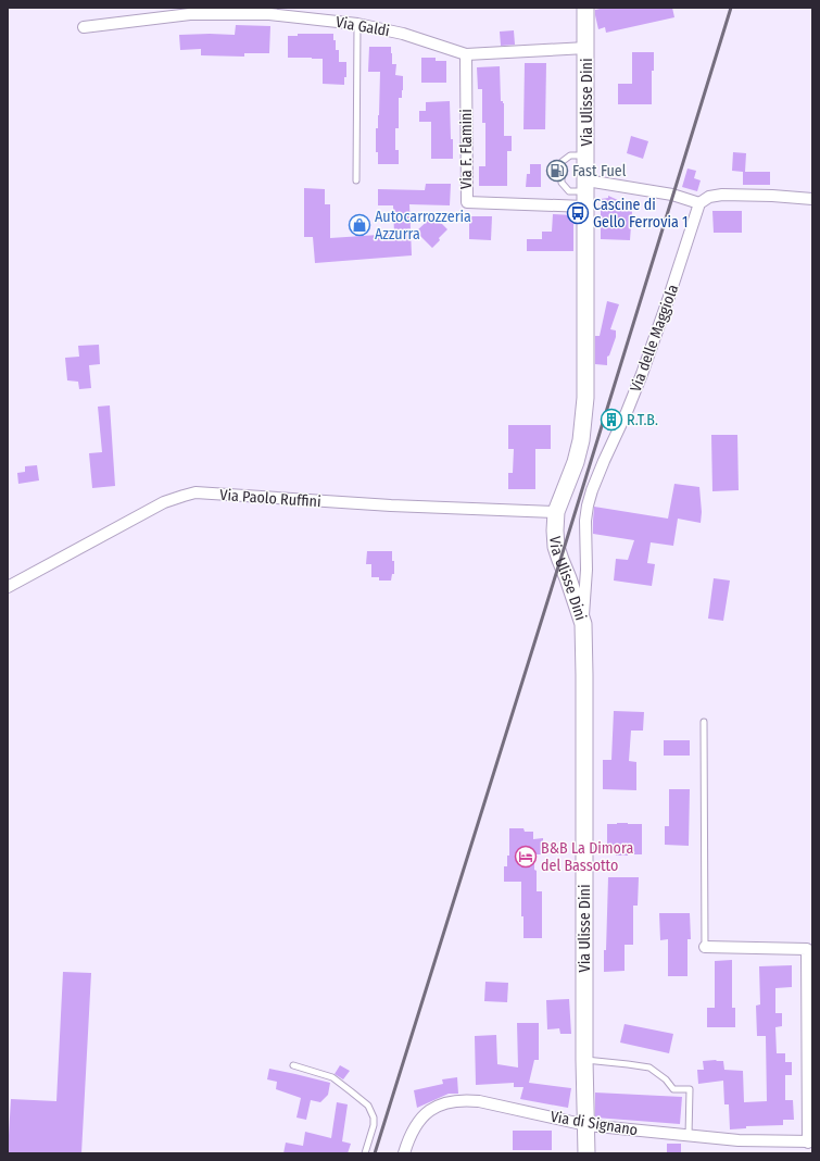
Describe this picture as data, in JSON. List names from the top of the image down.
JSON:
{
  "streets": {
    "street": [
      "Via Galdi",
      "Via Ulisse Dini",
      "Via F. Flamini",
      "Via delle Maggiola",
      "Via Paolo Ruffini",
      "Via di Signano"
    ]
  },
  "crossings": [
    ["Via Galdi", "Via Ulisse Dini"],
    ["Via Galdi", "Via F. Flamini"],
    ["Via Ulisse Dini", "Via F. Flamini"],
    ["Via Ulisse Dini", "Via delle Maggiola"],
    ["Via Ulisse Dini", "Via Paolo Ruffini"],
    ["Via Ulisse Dini", "Via di Signano"]
  ],
  "places": {
    "fuel station": ["Fast Fuel"],
    "bus stop": ["Cascine di Gello Ferrovia 1"],
    "shop": ["Autocarrozzeria Azzurra"],
    "building": ["R.T.B."],
    "hotel": ["B&B La Dimora del Bassotto"]
  }
}
